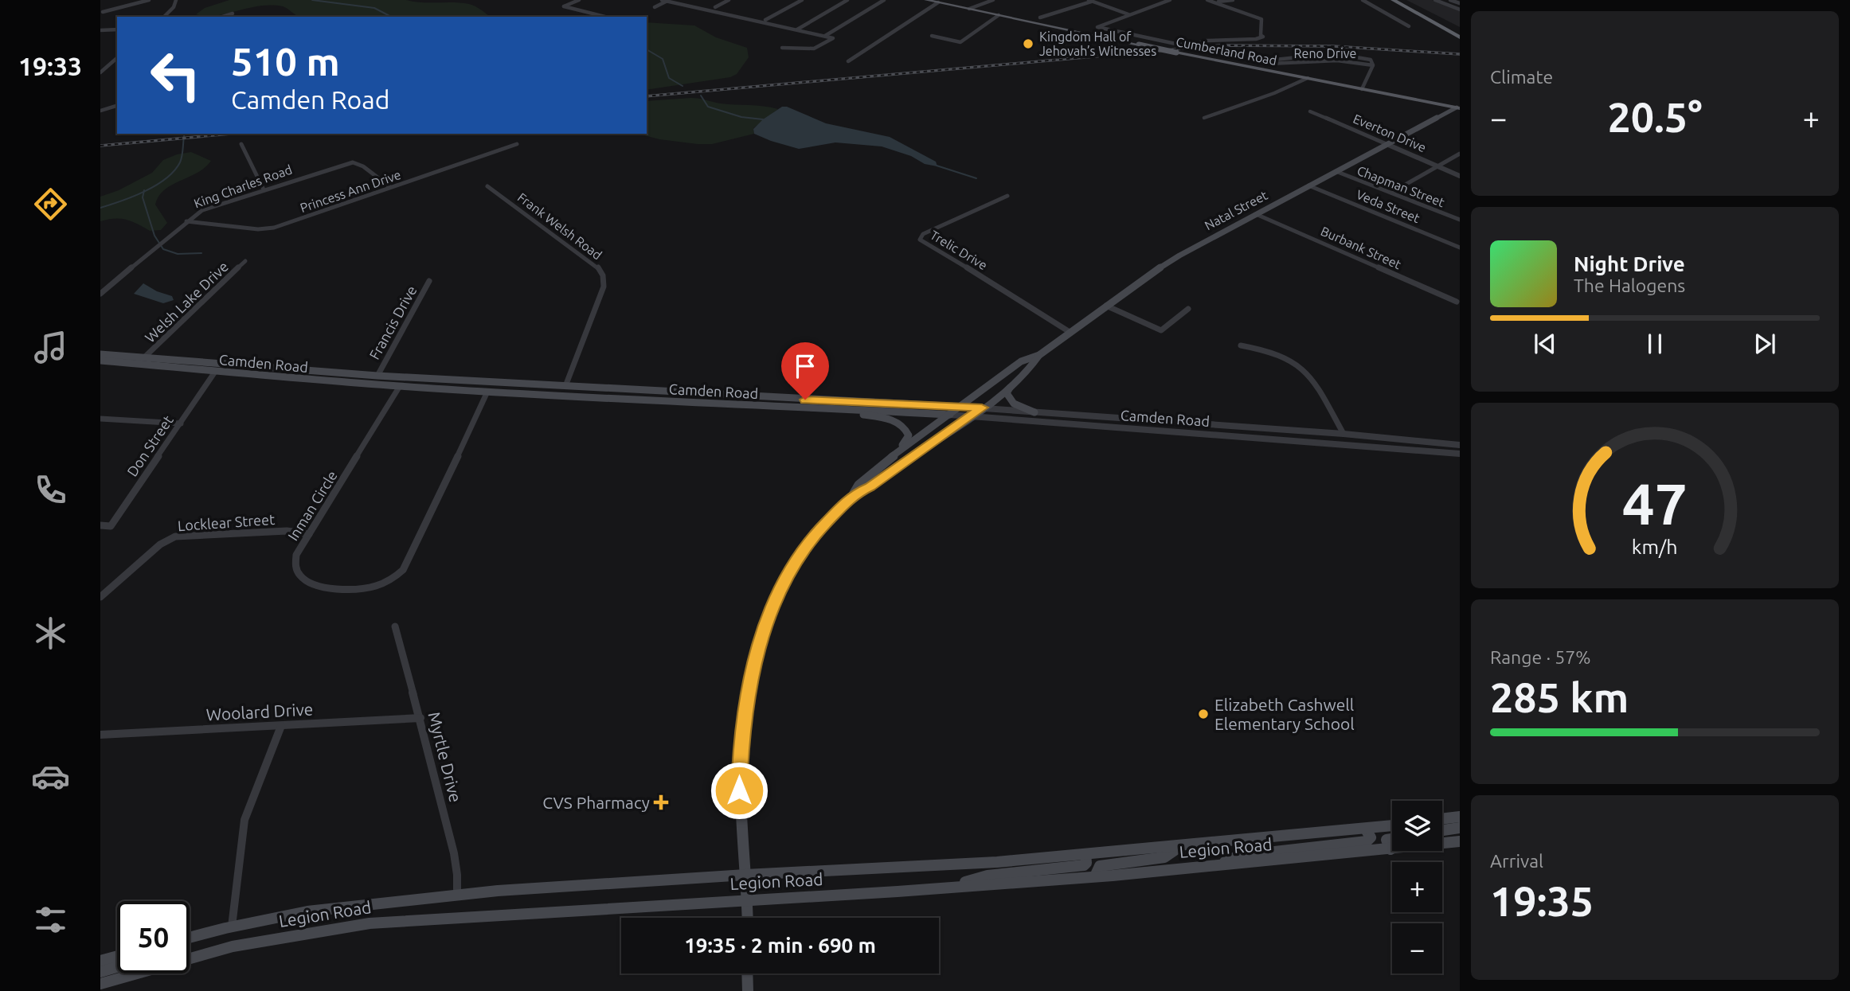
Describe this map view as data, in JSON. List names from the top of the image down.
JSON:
{
  "streets": {
    "main road": [
      "Cumberland Road",
      "Natal Street",
      "Camden Road",
      "Legion Road"
    ],
    "street": [
      "Reno Drive",
      "Everton Drive",
      "King Charles Road",
      "Chapman Street",
      "Princess Ann Drive",
      "Veda Street",
      "Frank Welsh Road",
      "Burbank Street",
      "Trelic Drive",
      "Welsh Lake Drive",
      "Francis Drive",
      "Don Street",
      "Inman Circle",
      "Locklear Street",
      "Woolard Drive",
      "Myrtle Drive"
    ]
  },
  "crossings": [
    ["Cumberland Road", "Reno Drive"],
    ["Cumberland Road", "Natal Street"],
    ["Everton Drive", "Natal Street"],
    ["King Charles Road", "Princess Ann Drive"],
    ["Chapman Street", "Natal Street"],
    ["Veda Street", "Natal Street"],
    ["Natal Street", "Burbank Street"],
    ["Natal Street", "Trelic Drive"],
    ["Natal Street", "Camden Road"],
    ["Frank Welsh Road", "Camden Road"],
    ["Welsh Lake Drive", "Camden Road"],
    ["Francis Drive", "Camden Road"],
    ["Camden Road", "Don Street"],
    ["Camden Road", "Inman Circle"],
    ["Inman Circle", "Locklear Street"],
    ["Woolard Drive", "Myrtle Drive"],
    ["Myrtle Drive", "Legion Road"]
  ],
  "places": {
    "other": ["Kingdom Hall of Jehovah’s Witnesses", "Elizabeth Cashwell Elementary School"],
    "health": ["CVS Pharmacy"]
  },
  "page": {
    "tabs": "19:33",
    "tile": [
      "Climate",
      ["Range · 57%", "285 km"],
      ["Arrival", "19:35"]
    ],
    "turn": ["510 m", "Camden Road"],
    "heat": ["−", "20.5°", "+"],
    "song": ["Night Drive", "The Halogens"],
    "map_buttons": ["+", "−"],
    "limit": "50",
    "trip": "19:35 · 2 min · 690 m",
    "gauge": ["47", "km/h"]
  }
}
